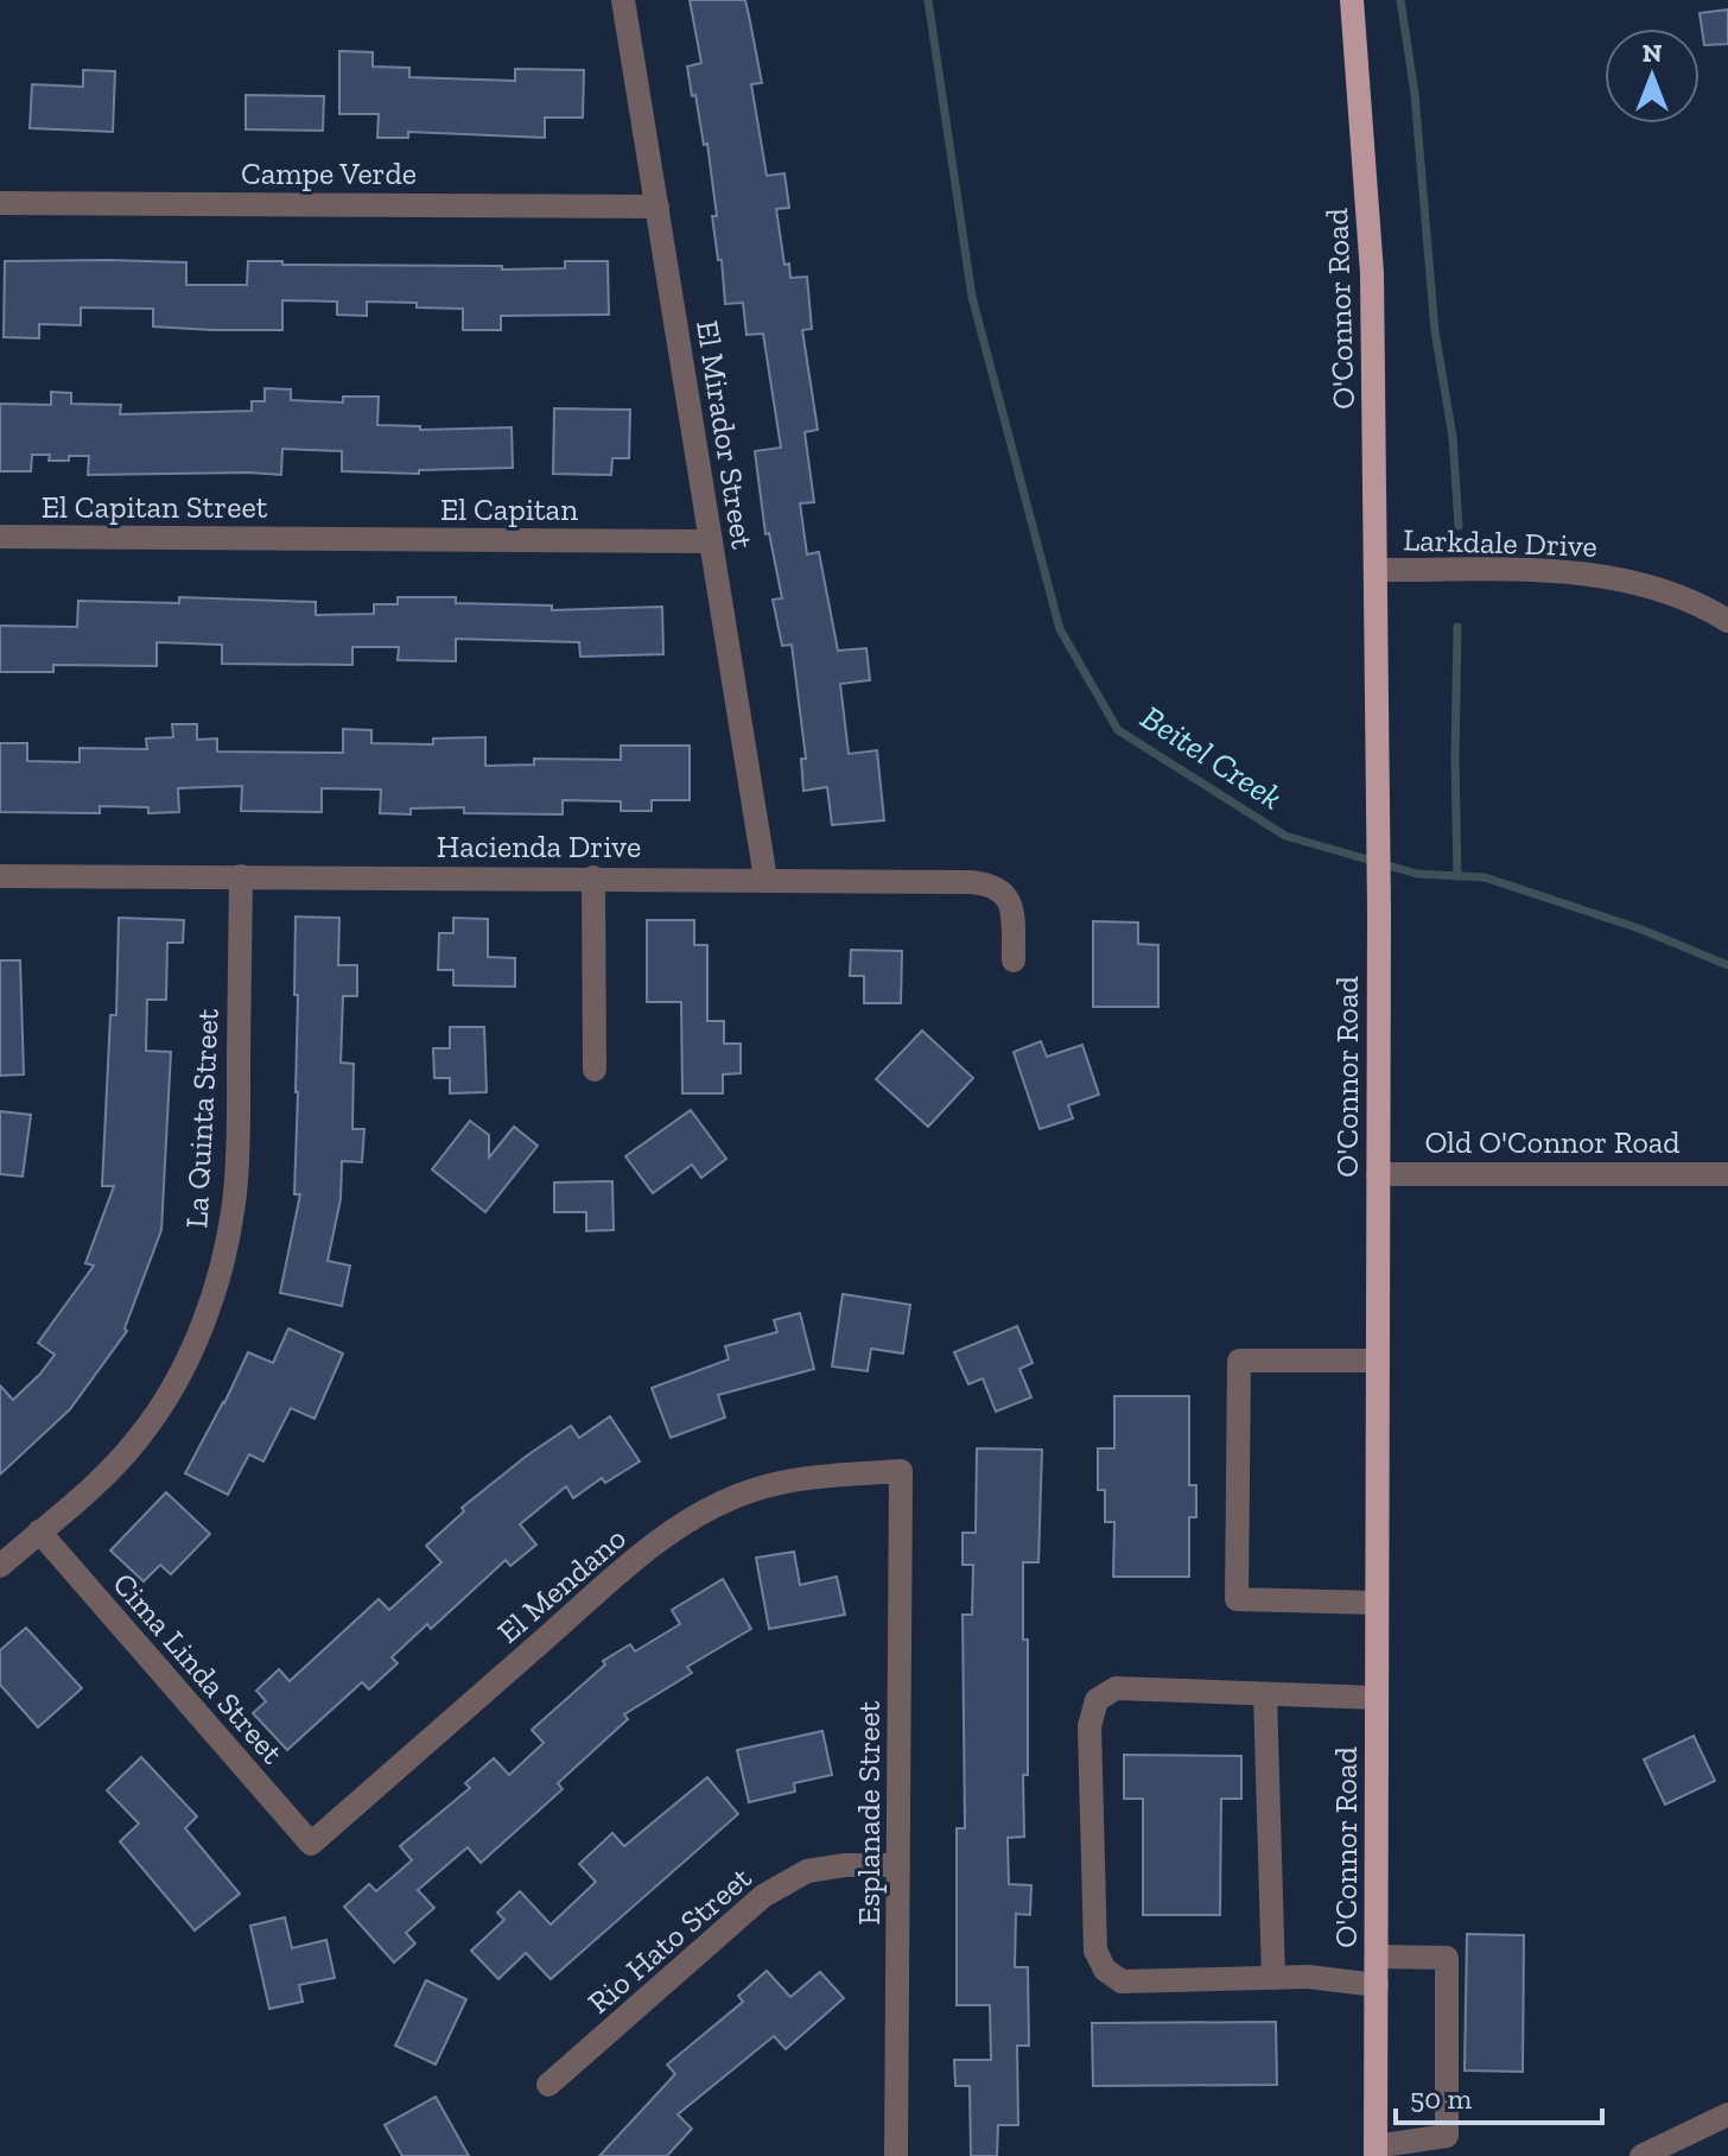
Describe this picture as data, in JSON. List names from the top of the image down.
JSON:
{
  "streets": {
    "main road": ["O'Connor Road"],
    "street": [
      "Campe Verde",
      "El Mirador Street",
      "El Capitan Street",
      "El Capitan",
      "Larkdale Drive",
      "Hacienda Drive",
      "La Quinta Street",
      "Old O'Connor Road",
      "El Mendano",
      "Cima Linda Street",
      "Esplanade Street",
      "Rio Hato Street"
    ]
  },
  "crossings": [
    ["Campe Verde", "El Mirador Street"],
    ["O'Connor Road", "Larkdale Drive"],
    ["O'Connor Road", "Old O'Connor Road"],
    ["El Mirador Street", "El Capitan"],
    ["El Mirador Street", "Hacienda Drive"],
    ["El Capitan Street", "El Capitan"],
    ["Hacienda Drive", "La Quinta Street"],
    ["La Quinta Street", "Cima Linda Street"],
    ["El Mendano", "Cima Linda Street"],
    ["El Mendano", "Esplanade Street"],
    ["Esplanade Street", "Rio Hato Street"]
  ],
  "water": ["Beitel Creek"],
  "scale_bar": "50 m",
  "north": "top"
}
